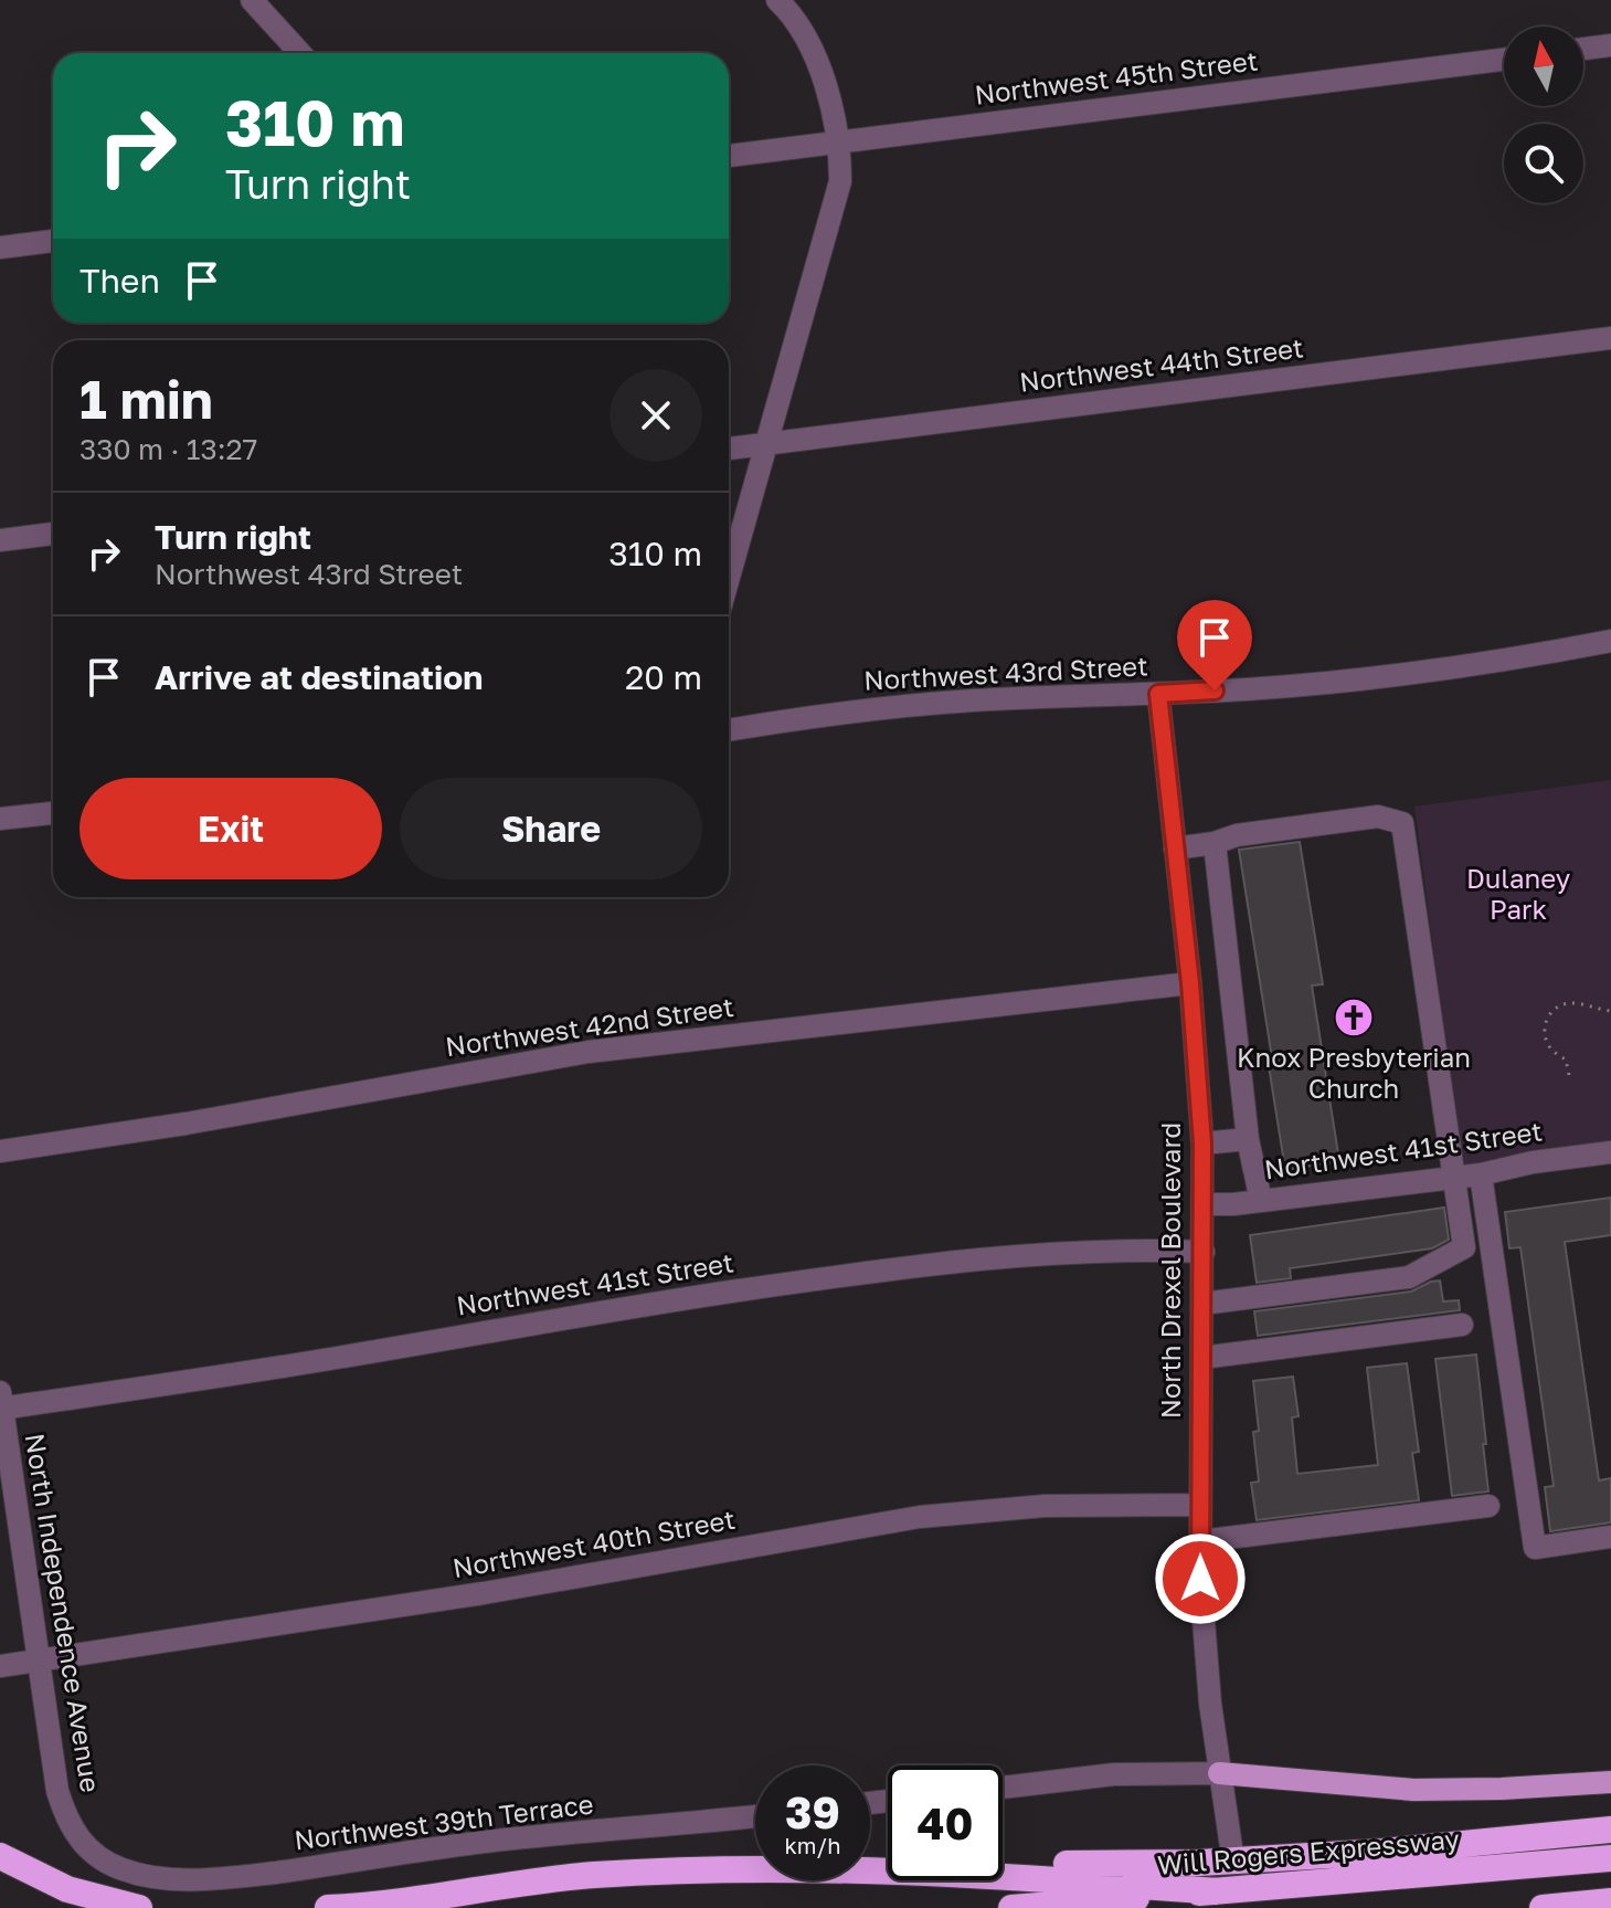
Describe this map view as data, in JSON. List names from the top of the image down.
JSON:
{
  "streets": {
    "highway": ["Will Rogers Expressway"],
    "street": [
      "Northwest 45th Street",
      "Northwest 44th Street",
      "Northwest 43rd Street",
      "Northwest 42nd Street",
      "Northwest 41st Street",
      "North Drexel Boulevard",
      "Northwest 40th Street",
      "North Independence Avenue",
      "Northwest 39th Terrace"
    ]
  },
  "crossings": [
    ["Northwest 43rd Street", "North Drexel Boulevard"],
    ["Northwest 42nd Street", "North Drexel Boulevard"],
    ["Northwest 41st Street", "North Drexel Boulevard"],
    ["Northwest 41st Street", "North Independence Avenue"],
    ["North Drexel Boulevard", "Northwest 40th Street"],
    ["Northwest 40th Street", "North Independence Avenue"],
    ["North Independence Avenue", "Northwest 39th Terrace"]
  ],
  "parks": ["Dulaney Park"],
  "places": {
    "church": ["Knox Presbyterian Church"]
  },
  "north": "top",
  "page": {
    "turn": ["310 m", "Turn right"],
    "then": "Then",
    "heading": ["1 min", "330 m · 13:27"],
    "list": [
      {
        "name": "Turn right",
        "note": "Northwest 43rd Street",
        "value": "310 m"
      },
      {
        "name": "Arrive at destination",
        "value": "20 m"
      }
    ],
    "buttons": ["Exit", "Share"],
    "speed": "39 km/h",
    "limit": "40"
  }
}
